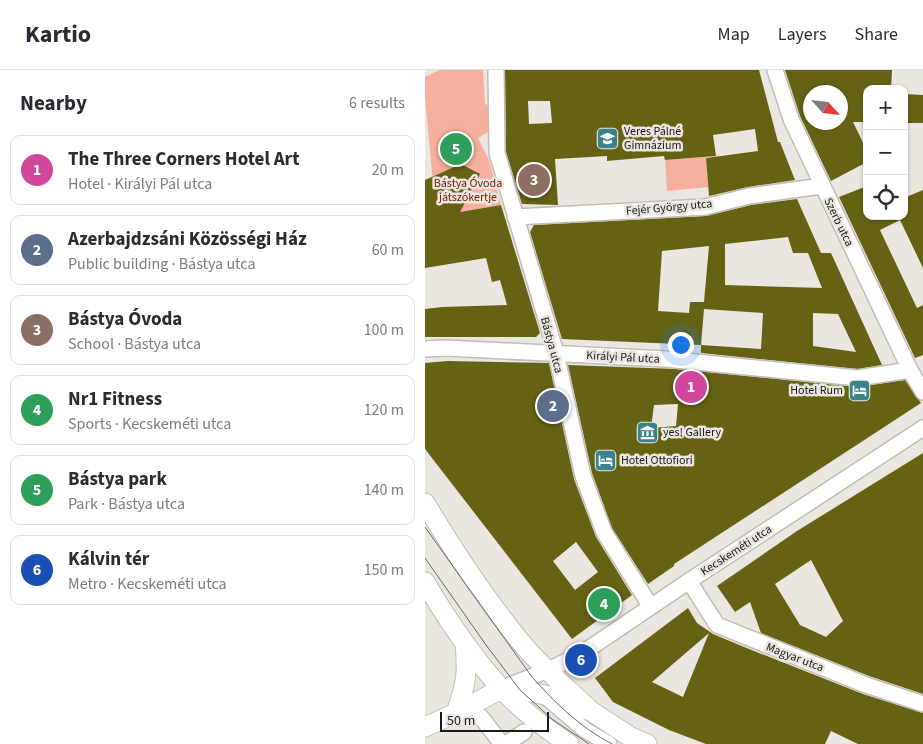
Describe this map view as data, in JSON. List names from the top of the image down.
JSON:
{
  "streets": {
    "street": [
      "Fejér György utca",
      "Szerb utca",
      "Bástya utca",
      "Királyi Pál utca",
      "Kecskeméti utca",
      "Magyar utca"
    ]
  },
  "crossings": [
    ["Fejér György utca", "Szerb utca"],
    ["Fejér György utca", "Bástya utca"],
    ["Szerb utca", "Királyi Pál utca"],
    ["Bástya utca", "Királyi Pál utca"],
    ["Bástya utca", "Kecskeméti utca"],
    ["Kecskeméti utca", "Magyar utca"]
  ],
  "parks": ["Bástya Óvoda játszókertje"],
  "places": {
    "school or university": ["Veres Pálné Gimnázium"],
    "hotel": ["Hotel Rum", "Hotel Ottofiori"],
    "museum": ["yes! Gallery"]
  },
  "scale_bar": "50 m",
  "north": "bottom right",
  "page": {
    "header": "Kartio",
    "nav": ["Map", "Layers", "Share"],
    "heading": ["Nearby", "6 results"],
    "map_buttons": ["+", "−"],
    "pins": [
      "5",
      "3",
      "1",
      "2",
      "4",
      "6"
    ],
    "list": [
      {
        "mark": "1",
        "name": "The Three Corners Hotel Art",
        "note": "Hotel · Királyi Pál utca",
        "value": "20 m"
      },
      {
        "mark": "2",
        "name": "Azerbajdzsáni Közösségi Ház",
        "note": "Public building · Bástya utca",
        "value": "60 m"
      },
      {
        "mark": "3",
        "name": "Bástya Óvoda",
        "note": "School · Bástya utca",
        "value": "100 m"
      },
      {
        "mark": "4",
        "name": "Nr1 Fitness",
        "note": "Sports · Kecskeméti utca",
        "value": "120 m"
      },
      {
        "mark": "5",
        "name": "Bástya park",
        "note": "Park · Bástya utca",
        "value": "140 m"
      },
      {
        "mark": "6",
        "name": "Kálvin tér",
        "note": "Metro · Kecskeméti utca",
        "value": "150 m"
      }
    ],
    "scale": "50 m"
  }
}
